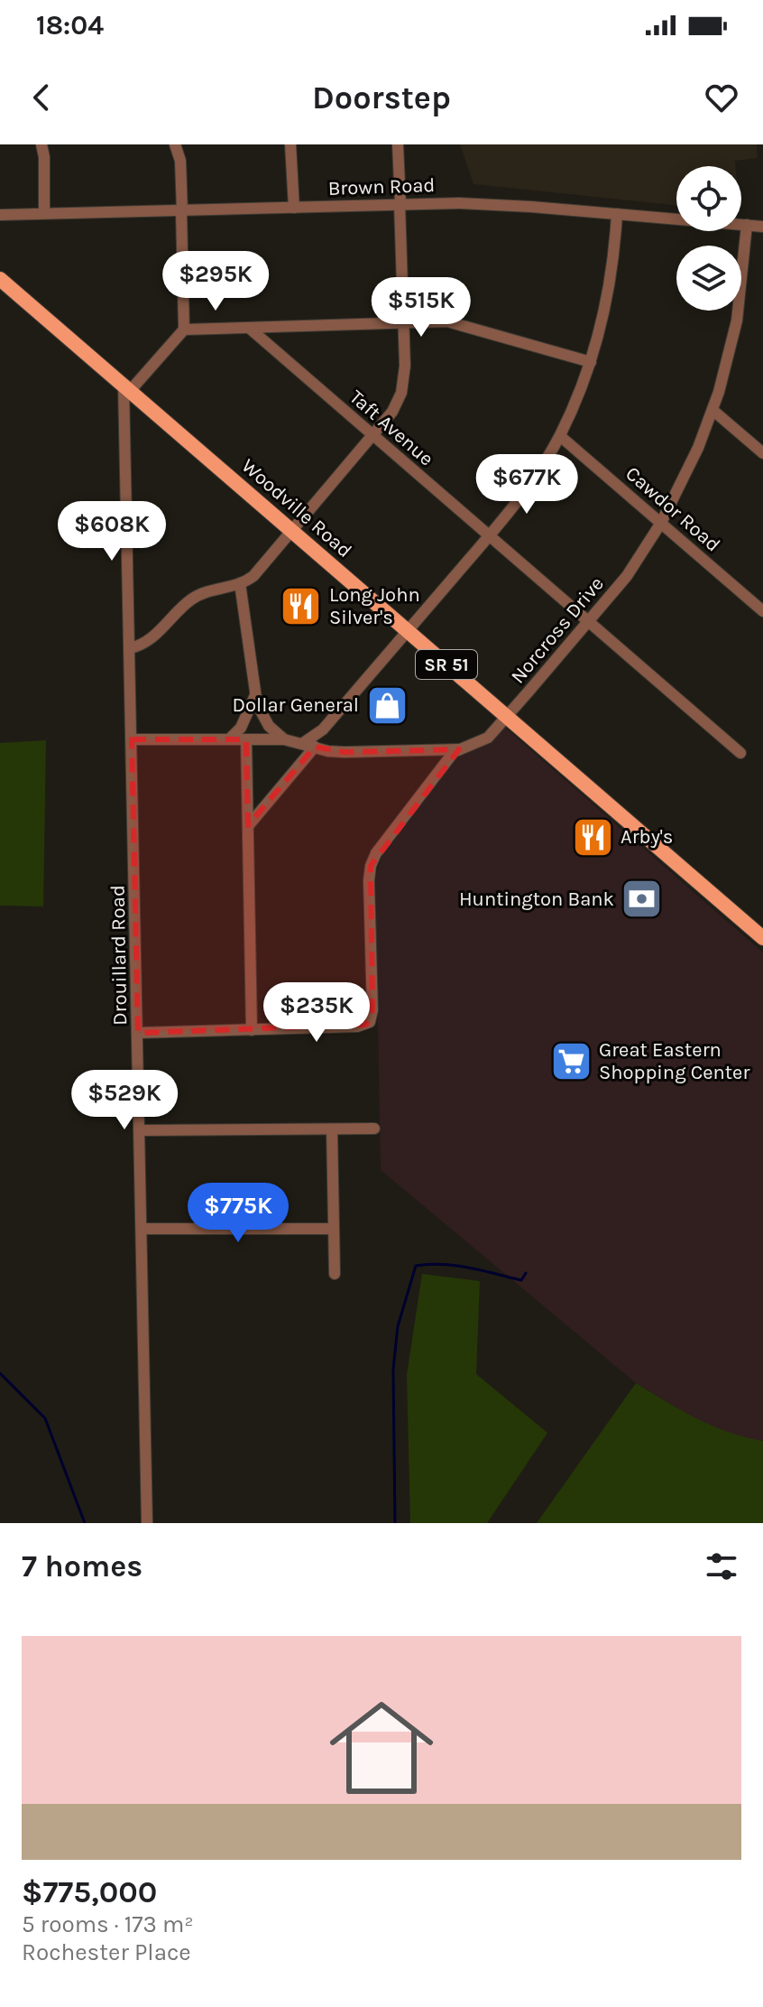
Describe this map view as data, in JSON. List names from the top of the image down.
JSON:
{
  "streets": {
    "main road": ["Woodville Road", "SR 51"],
    "street": [
      "Brown Road",
      "Taft Avenue",
      "Cawdor Road",
      "Norcross Drive",
      "Drouillard Road"
    ]
  },
  "crossings": [
    ["Brown Road", "Norcross Drive"],
    ["Taft Avenue", "Norcross Drive"],
    ["Woodville Road", "Norcross Drive"],
    ["Woodville Road", "Drouillard Road"],
    ["Cawdor Road", "Norcross Drive"]
  ],
  "places": {
    "restaurant": ["Long John Silver's", "Arby's"],
    "shop": ["Dollar General"],
    "bank": ["Huntington Bank"],
    "supermarket": ["Great Eastern Shopping Center"]
  },
  "page": {
    "status": "18:04",
    "header": "Doorstep",
    "price": [
      "$295K",
      "$515K",
      "$677K",
      "$608K",
      "$235K",
      "$529K",
      "$775K"
    ],
    "heading": "7 homes",
    "list": [
      {
        "name": "$775,000",
        "note": "5 rooms · 173 m² · Rochester Place"
      }
    ]
  }
}
